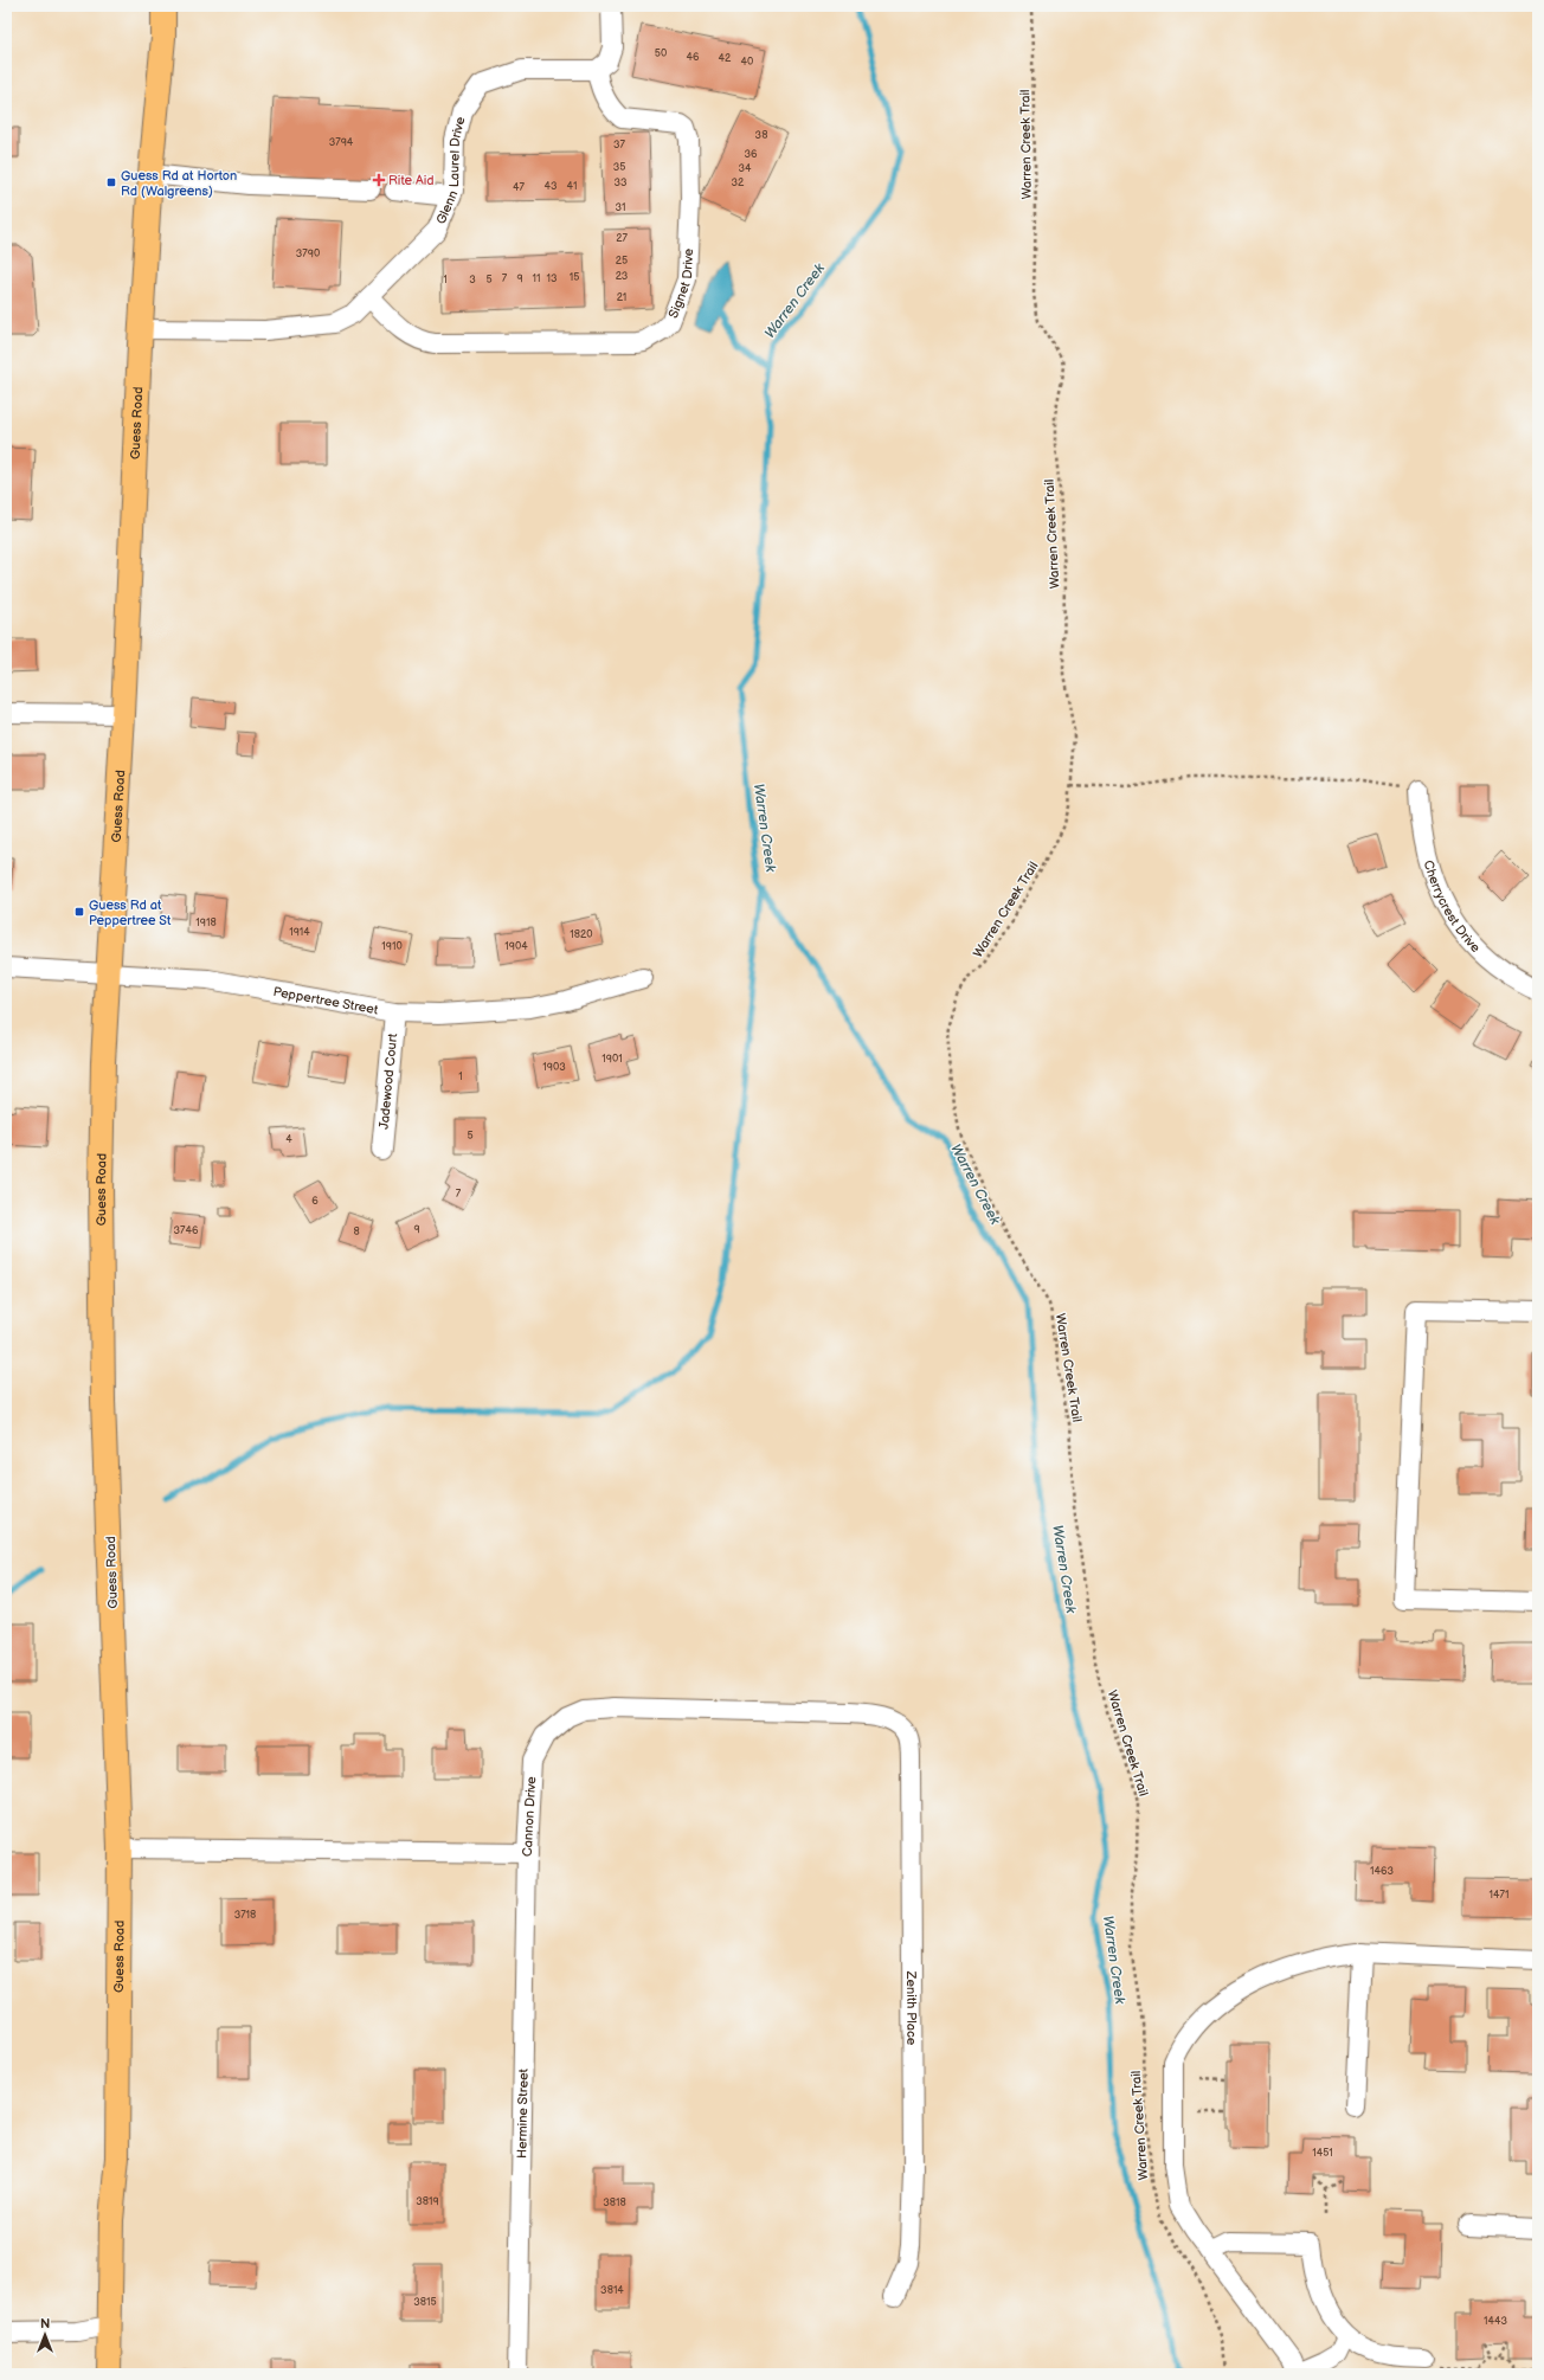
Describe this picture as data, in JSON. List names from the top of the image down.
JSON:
{
  "streets": {
    "main road": ["Guess Road"],
    "street": [
      "Glenn Laurel Drive",
      "Signet Drive",
      "Cherrycrest Drive",
      "Peppertree Street",
      "Jadewood Court",
      "Cannon Drive",
      "Zenith Place",
      "Hermine Street"
    ],
    "path": ["Warren Creek Trail"]
  },
  "crossings": [
    ["Glenn Laurel Drive", "Signet Drive"],
    ["Glenn Laurel Drive", "Guess Road"],
    ["Guess Road", "Peppertree Street"],
    ["Guess Road", "Cannon Drive"],
    ["Peppertree Street", "Jadewood Court"],
    ["Cannon Drive", "Zenith Place"],
    ["Cannon Drive", "Hermine Street"]
  ],
  "water": ["Warren Creek"],
  "places": {
    "health": ["Rite Aid"],
    "transit": ["Guess Rd at Horton Rd (Walgreens)", "Guess Rd at Peppertree St"]
  },
  "house_numbers": [
    "50",
    "46",
    "42",
    "40",
    "38",
    "3794",
    "37",
    "36",
    "35",
    "34",
    "33",
    "32",
    "43",
    "41",
    "47",
    "31",
    "27",
    "3790",
    "25",
    "23",
    "15",
    "7",
    "9",
    "11",
    "13",
    "1",
    "3",
    "5",
    "21",
    "1918",
    "1914",
    "1820",
    "1910",
    "1904",
    "1901",
    "1903",
    "1",
    "5",
    "4",
    "7",
    "6",
    "9",
    "3746",
    "8",
    "1463",
    "1471",
    "3718",
    "1451",
    "3819",
    "3818",
    "3814",
    "3815",
    "1443"
  ],
  "north": "top"
}
